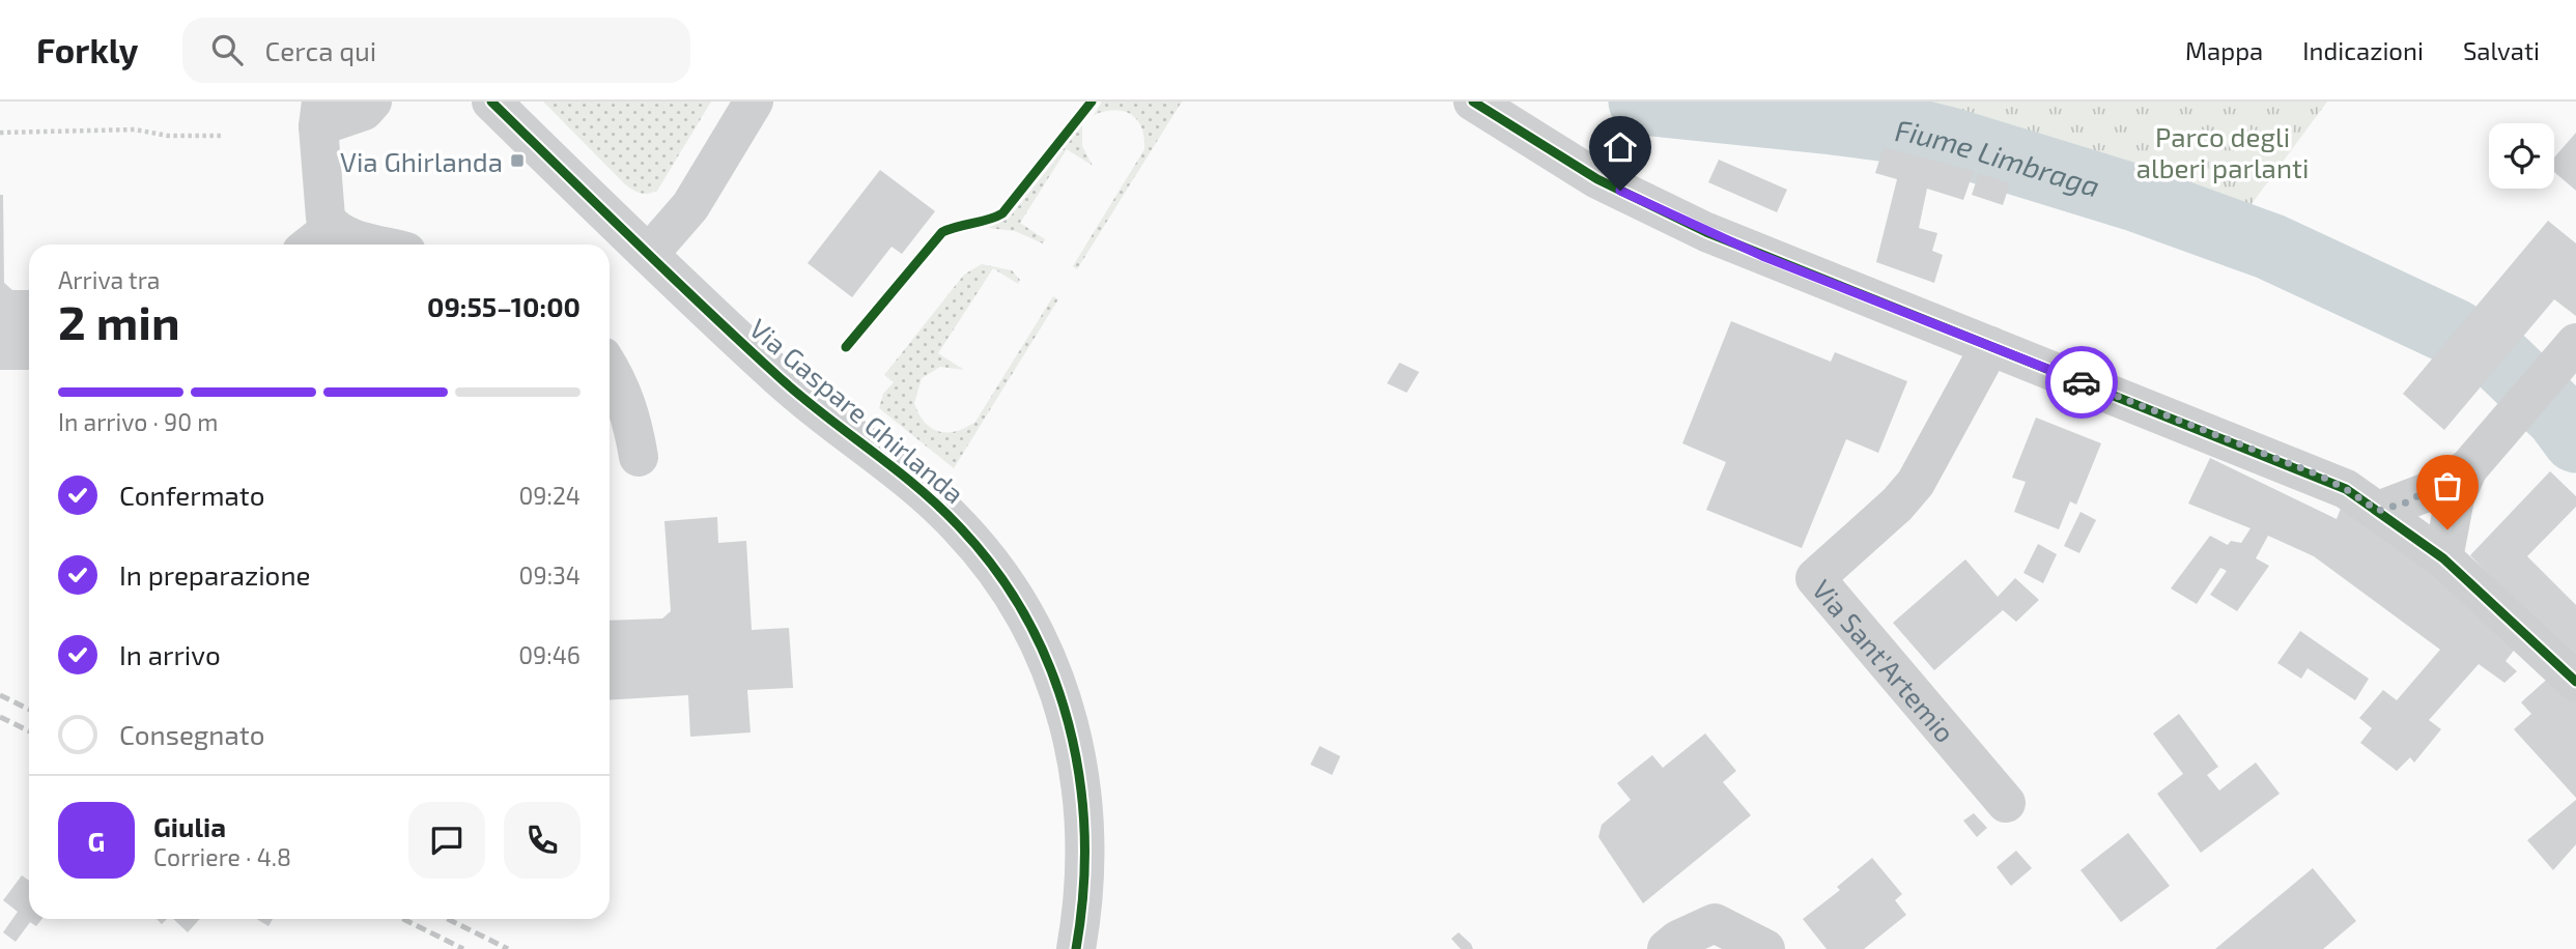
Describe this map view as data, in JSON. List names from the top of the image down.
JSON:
{
  "streets": {
    "street": ["Via Gaspare Ghirlanda", "Via Sant'Artemio"]
  },
  "water": ["Fiume Limbraga"],
  "parks": ["Parco degli alberi parlanti"],
  "places": {
    "transit": ["Via Ghirlanda"]
  },
  "page": {
    "header": "Forkly",
    "search": "Cerca qui",
    "nav": ["Mappa", "Indicazioni", "Salvati"],
    "heading": ["2 min", "Arriva tra", "09:55–10:00"],
    "panel": ["Giulia", "Corriere · 4.8"],
    "bar": "In arrivo · 90 m",
    "list": [
      ["Confermato", "09:24"],
      ["In preparazione", "09:34"],
      ["In arrivo", "09:46"],
      "Consegnato"
    ],
    "round": "G"
  }
}
